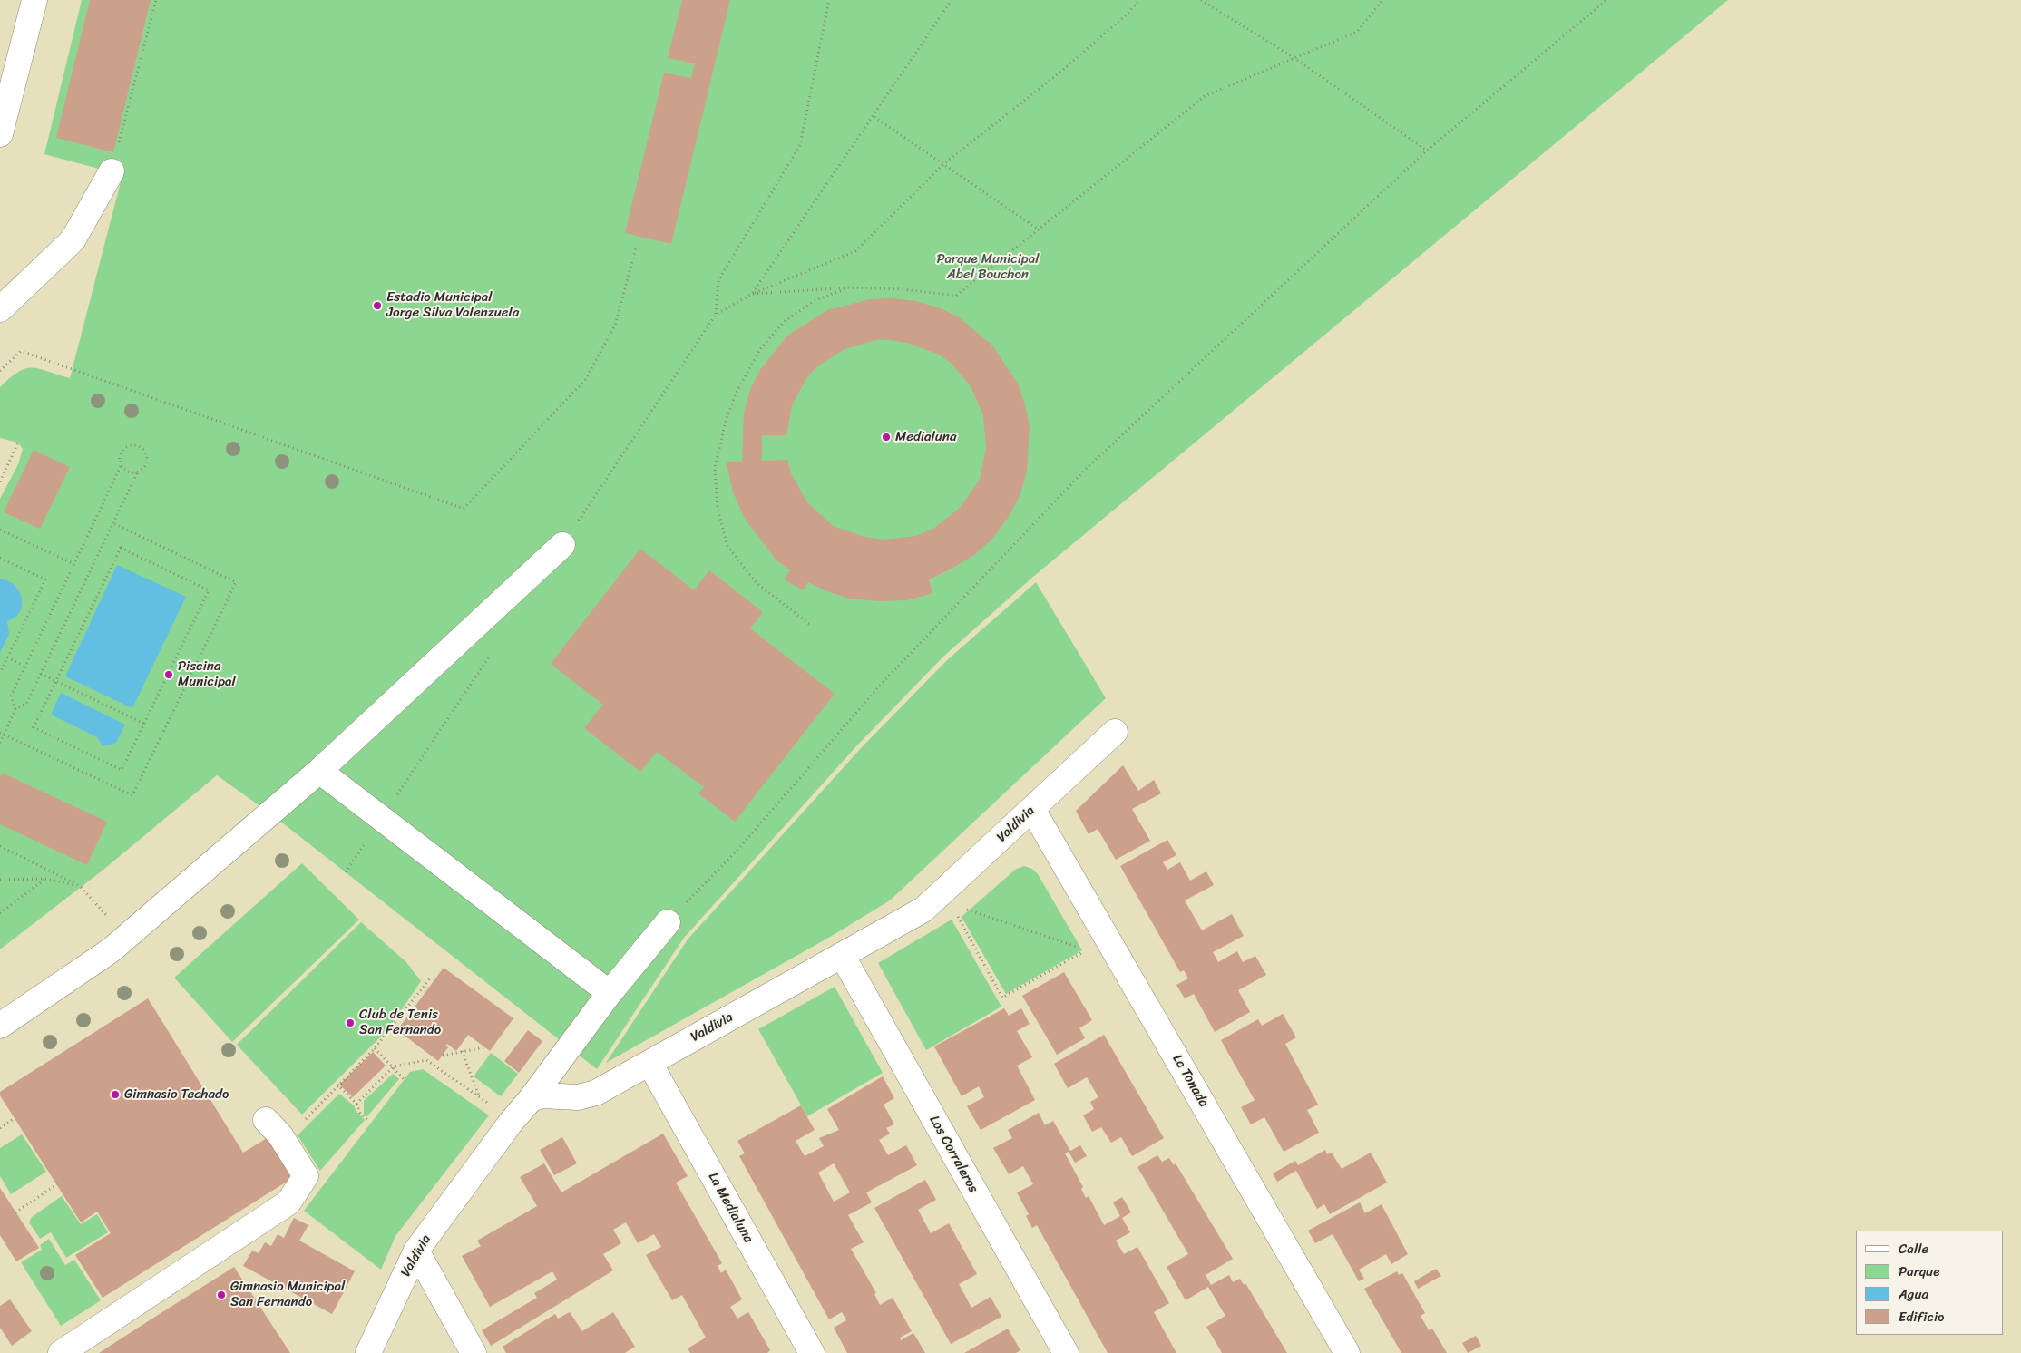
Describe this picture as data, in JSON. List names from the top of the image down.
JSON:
{
  "streets": {
    "street": [
      "Valdivia",
      "La Tonada",
      "Los Corraleros",
      "La Medialuna"
    ]
  },
  "crossings": [
    ["Valdivia", "La Tonada"],
    ["Valdivia", "Los Corraleros"],
    ["Valdivia", "La Medialuna"]
  ],
  "parks": ["Parque Municipal Abel Bouchon"],
  "places": [
    "Estadio Municipal Jorge Silva Valenzuela",
    "Medialuna",
    "Piscina Municipal",
    "Club de Tenis San Fernando",
    "Gimnasio Techado",
    "Gimnasio Municipal San Fernando"
  ],
  "legend": [
    "Calle",
    "Parque",
    "Agua",
    "Edificio"
  ]
}
